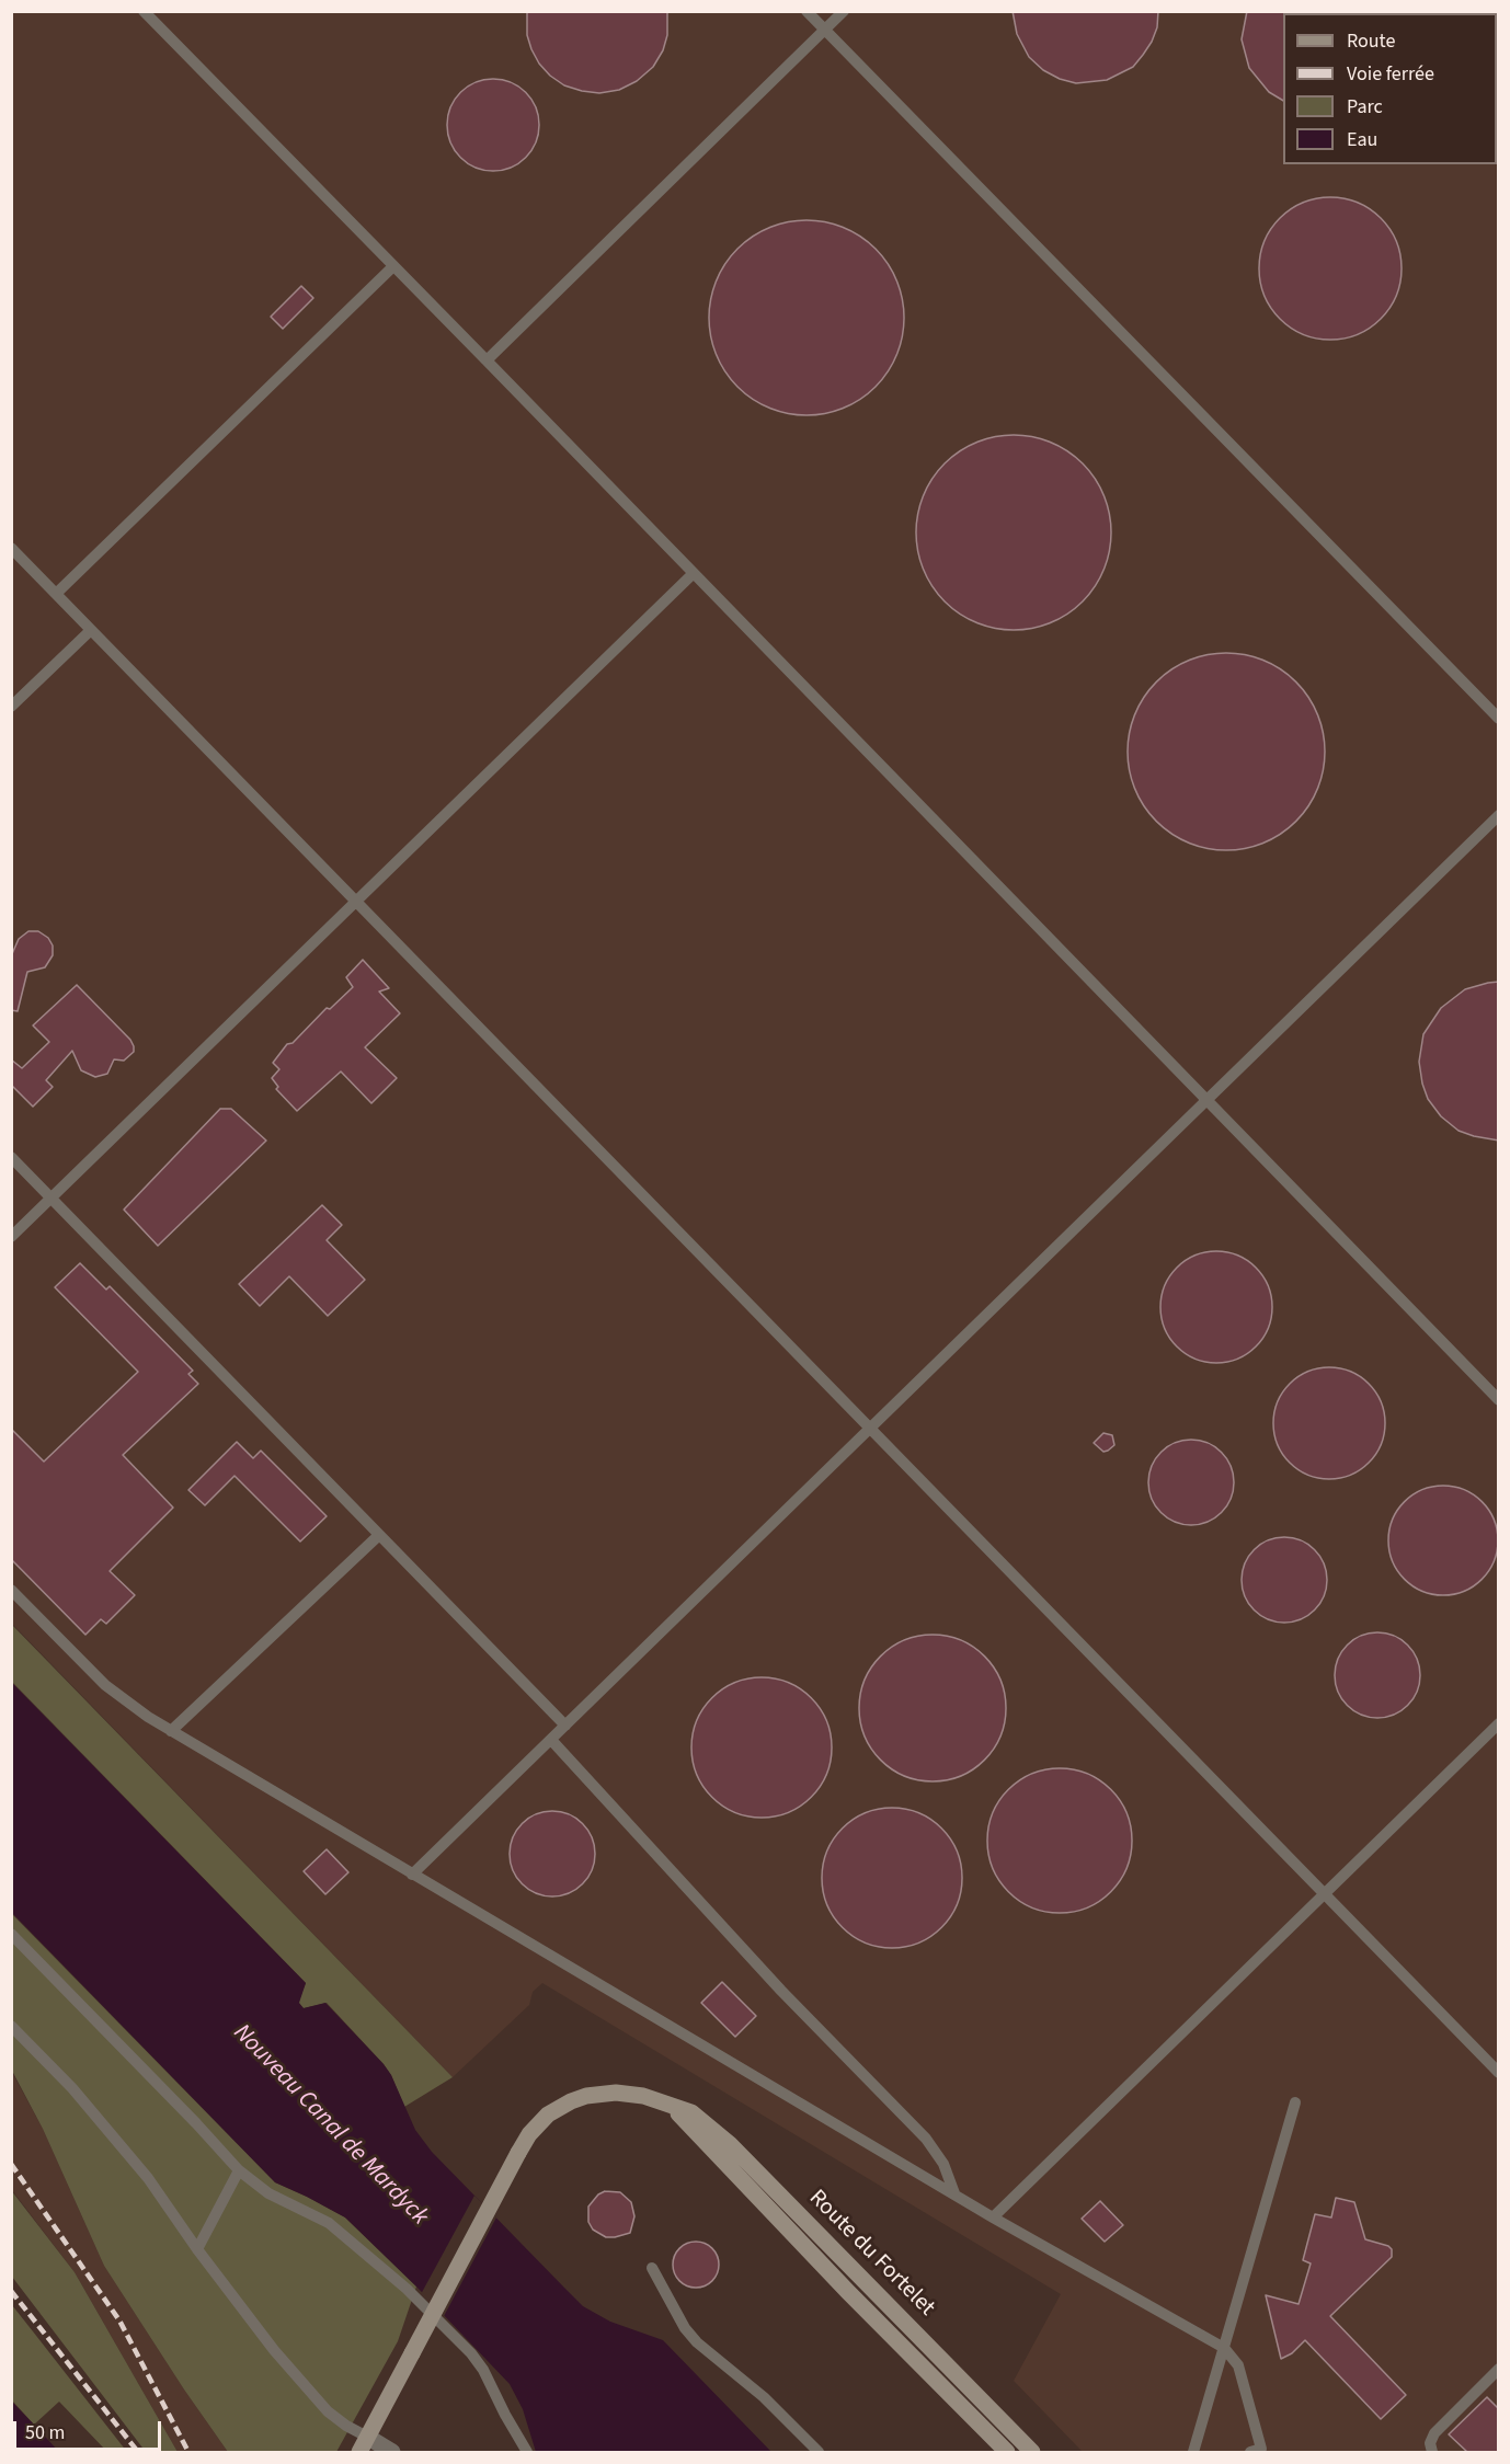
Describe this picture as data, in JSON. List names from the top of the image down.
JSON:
{
  "streets": {
    "main road": ["Route du Fortelet"]
  },
  "water": ["Nouveau Canal de Mardyck"],
  "legend": [
    "Route",
    "Voie ferrée",
    "Parc",
    "Eau"
  ],
  "scale_bar": "50 m"
}
